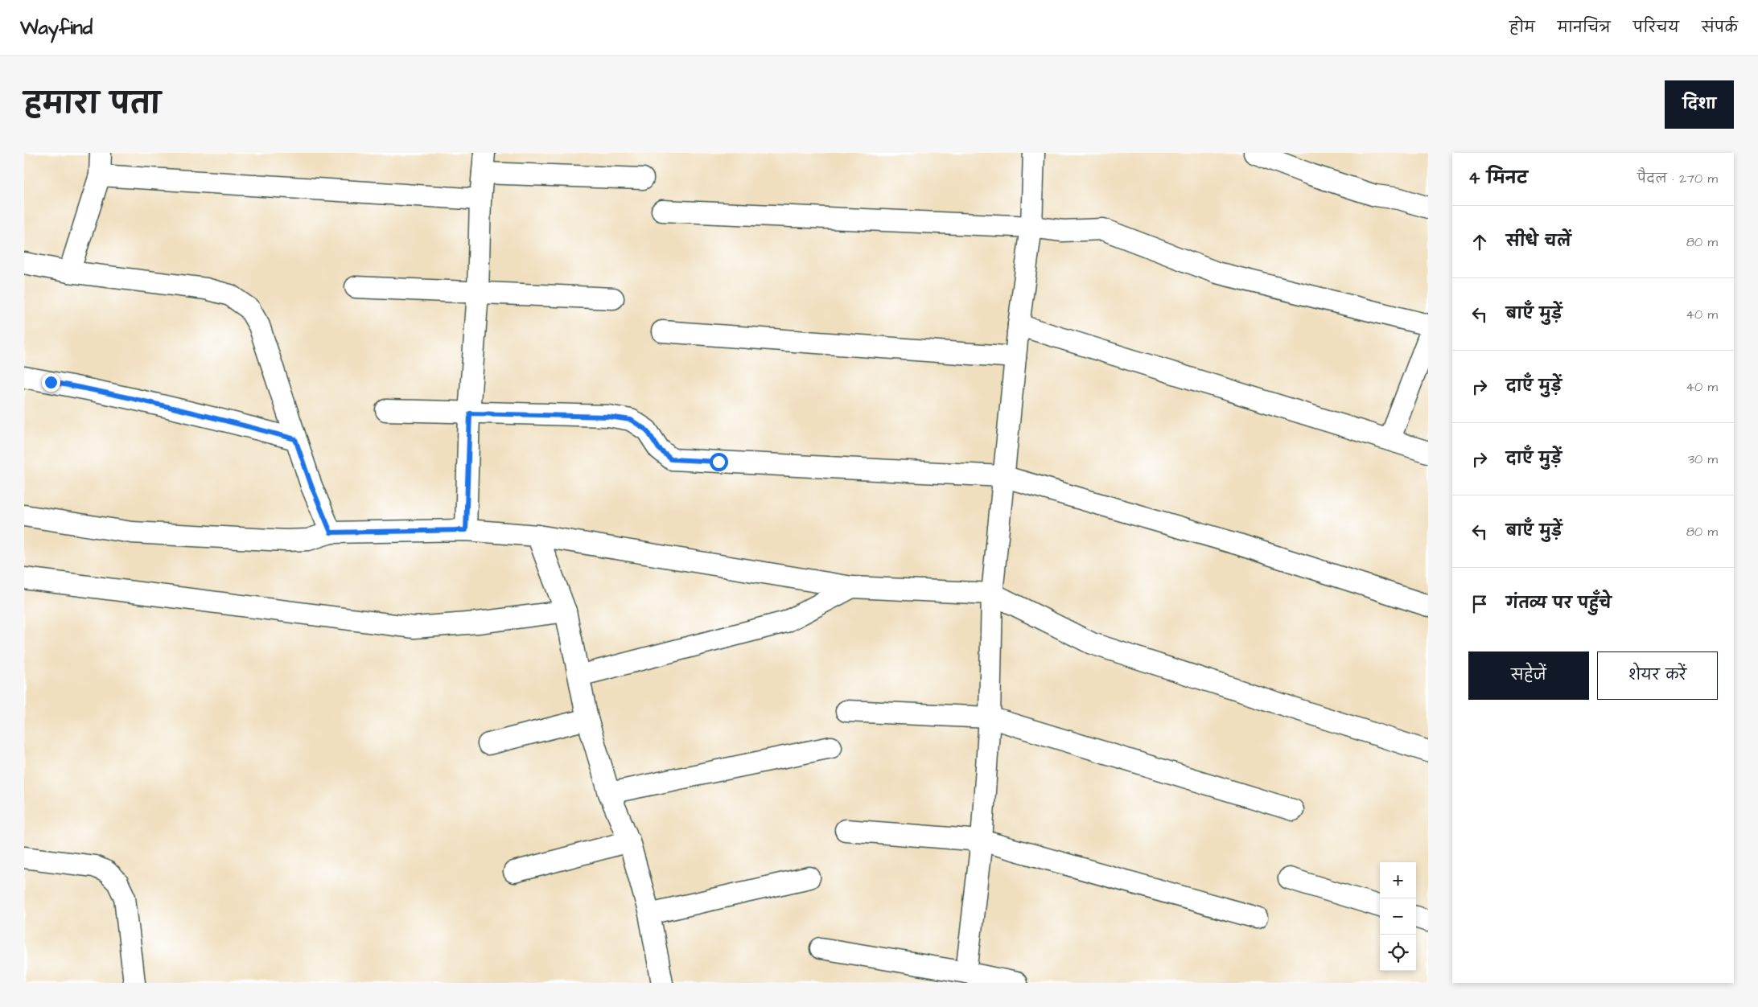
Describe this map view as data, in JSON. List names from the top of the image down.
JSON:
{
  "page": {
    "header": "Wayfind",
    "nav": [
      "होम",
      "मानचित्र",
      "परिचय",
      "संपर्क"
    ],
    "title": "हमारा पता",
    "buttons": [
      "दिशा",
      ["सहेजें", "शेयर करें"]
    ],
    "heading": ["4 मिनट", "पैदल · 270 m"],
    "list": [
      ["सीधे चलें", "80 m"],
      ["बाएँ मुड़ें", "40 m"],
      ["दाएँ मुड़ें", "40 m"],
      ["दाएँ मुड़ें", "30 m"],
      ["बाएँ मुड़ें", "80 m"],
      "गंतव्य पर पहुँचे"
    ],
    "map_buttons": ["+", "−"]
  }
}
